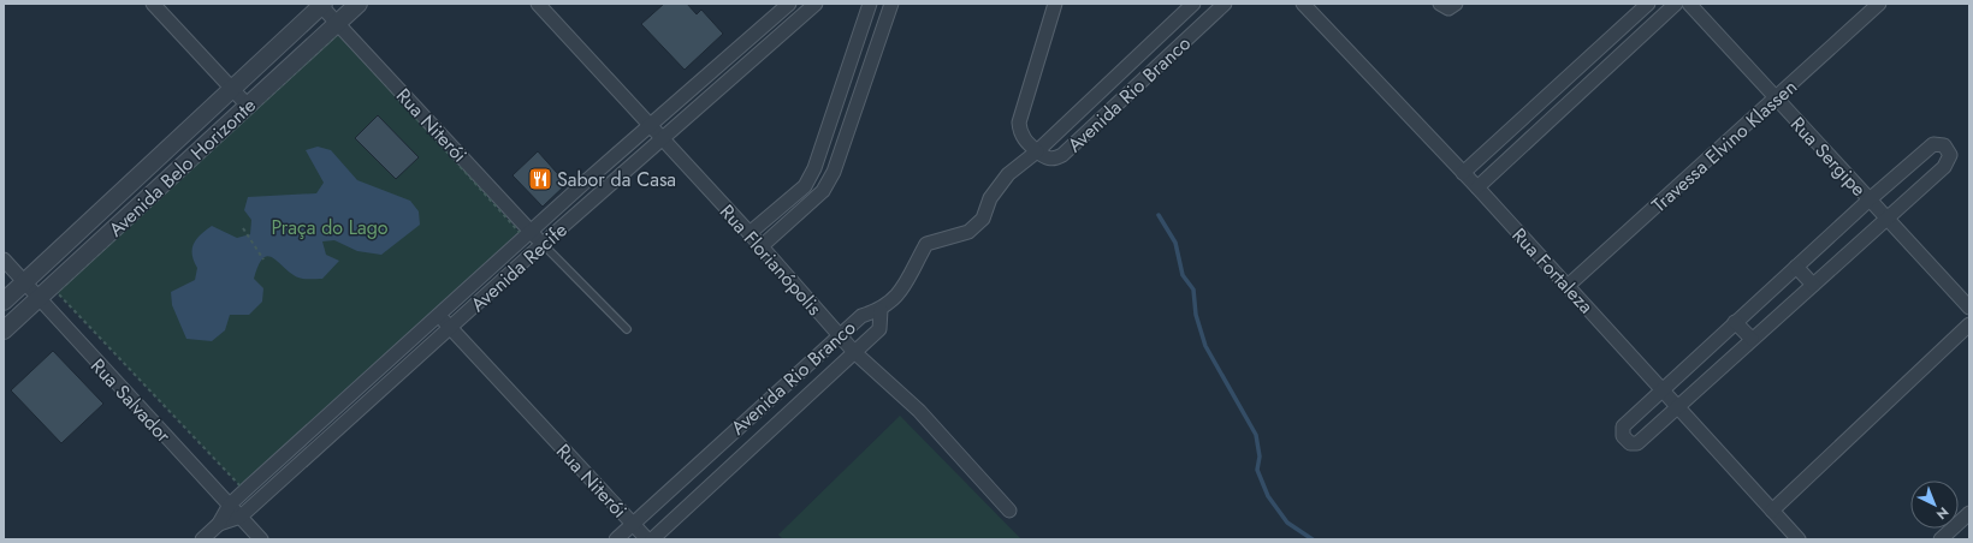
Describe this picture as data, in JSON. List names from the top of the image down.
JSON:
{
  "streets": {
    "street": [
      "Avenida Rio Branco",
      "Rua Niterói",
      "Travessa Elvino Klassen",
      "Rua Sergipe",
      "Avenida Belo Horizonte",
      "Rua Florianópolis",
      "Avenida Recife",
      "Rua Fortaleza",
      "Rua Salvador"
    ]
  },
  "crossings": [
    ["Avenida Rio Branco", "Rua Niterói"],
    ["Avenida Rio Branco", "Rua Florianópolis"],
    ["Rua Niterói", "Avenida Belo Horizonte"],
    ["Rua Niterói", "Avenida Recife"],
    ["Travessa Elvino Klassen", "Rua Sergipe"],
    ["Travessa Elvino Klassen", "Rua Fortaleza"],
    ["Avenida Belo Horizonte", "Rua Salvador"],
    ["Rua Florianópolis", "Avenida Recife"],
    ["Avenida Recife", "Rua Salvador"]
  ],
  "parks": ["Praça do Lago"],
  "places": {
    "restaurant": ["Sabor da Casa"]
  },
  "north": "bottom right"
}
